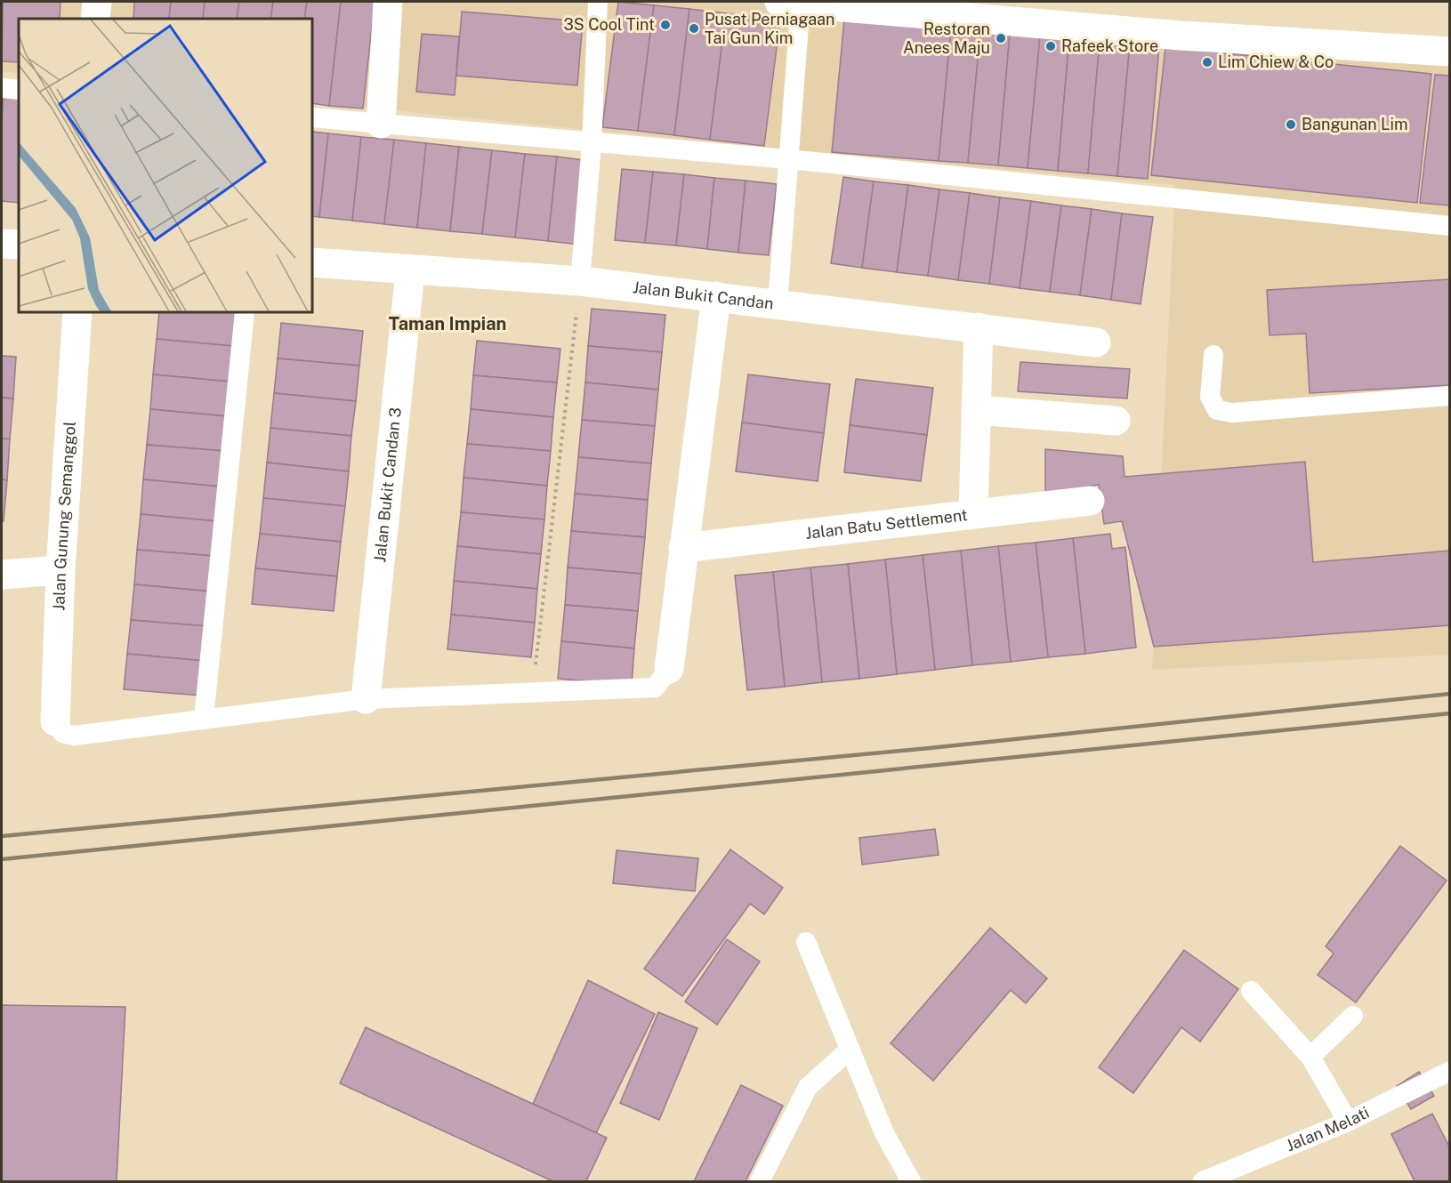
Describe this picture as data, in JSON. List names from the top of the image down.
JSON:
{
  "streets": {
    "street": [
      "Jalan Bukit Candan",
      "Jalan Bukit Candan 3",
      "Jalan Gunung Semanggol",
      "Jalan Batu Settlement"
    ],
    "lane": ["Jalan Melati"]
  },
  "crossings": [
    ["Jalan Bukit Candan", "Jalan Bukit Candan 3"]
  ],
  "districts": ["Taman Impian"],
  "places": [
    "3S Cool Tint",
    "Pusat Perniagaan Tai Gun Kim",
    "Restoran Anees Maju",
    "Rafeek Store",
    "Lim Chiew & Co",
    "Bangunan Lim"
  ]
}
